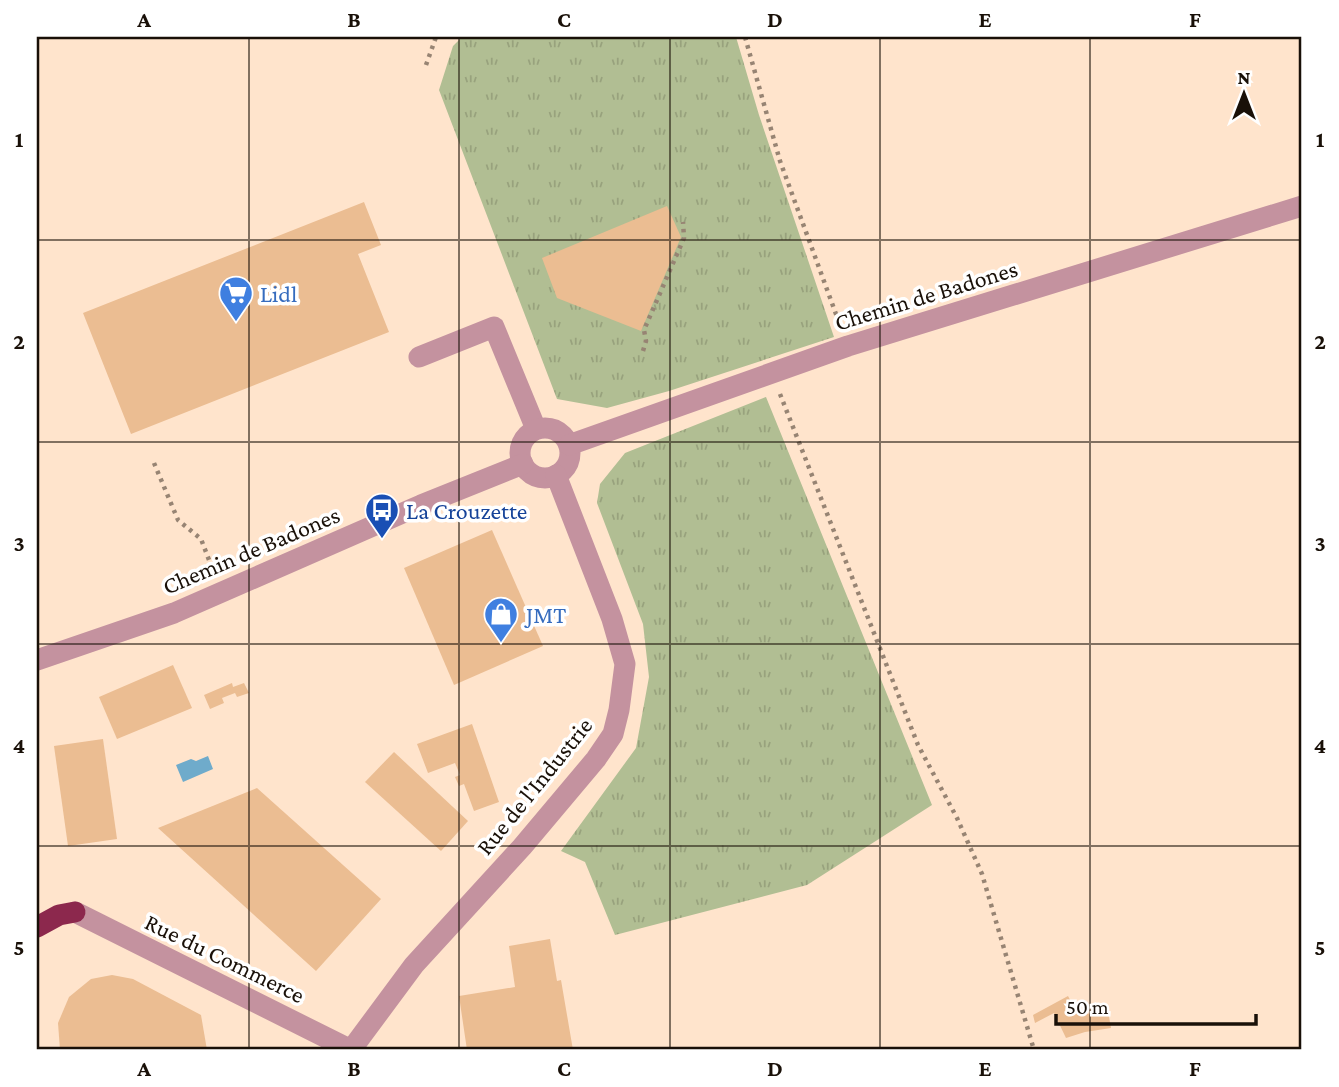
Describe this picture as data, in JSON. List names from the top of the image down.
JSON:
{
  "streets": {
    "street": ["Chemin de Badones", "Rue de l'Industrie", "Rue du Commerce"]
  },
  "crossings": [
    ["Chemin de Badones", "Rue de l'Industrie"],
    ["Rue de l'Industrie", "Rue du Commerce"]
  ],
  "places": {
    "supermarket": ["Lidl"],
    "bus stop": ["La Crouzette"],
    "shop": ["JMT"]
  },
  "scale_bar": "50 m",
  "north": "top",
  "grid": {
    "columns": [
      "A",
      "B",
      "C",
      "D",
      "E",
      "F"
    ],
    "rows": [
      "1",
      "2",
      "3",
      "4",
      "5"
    ]
  }
}
